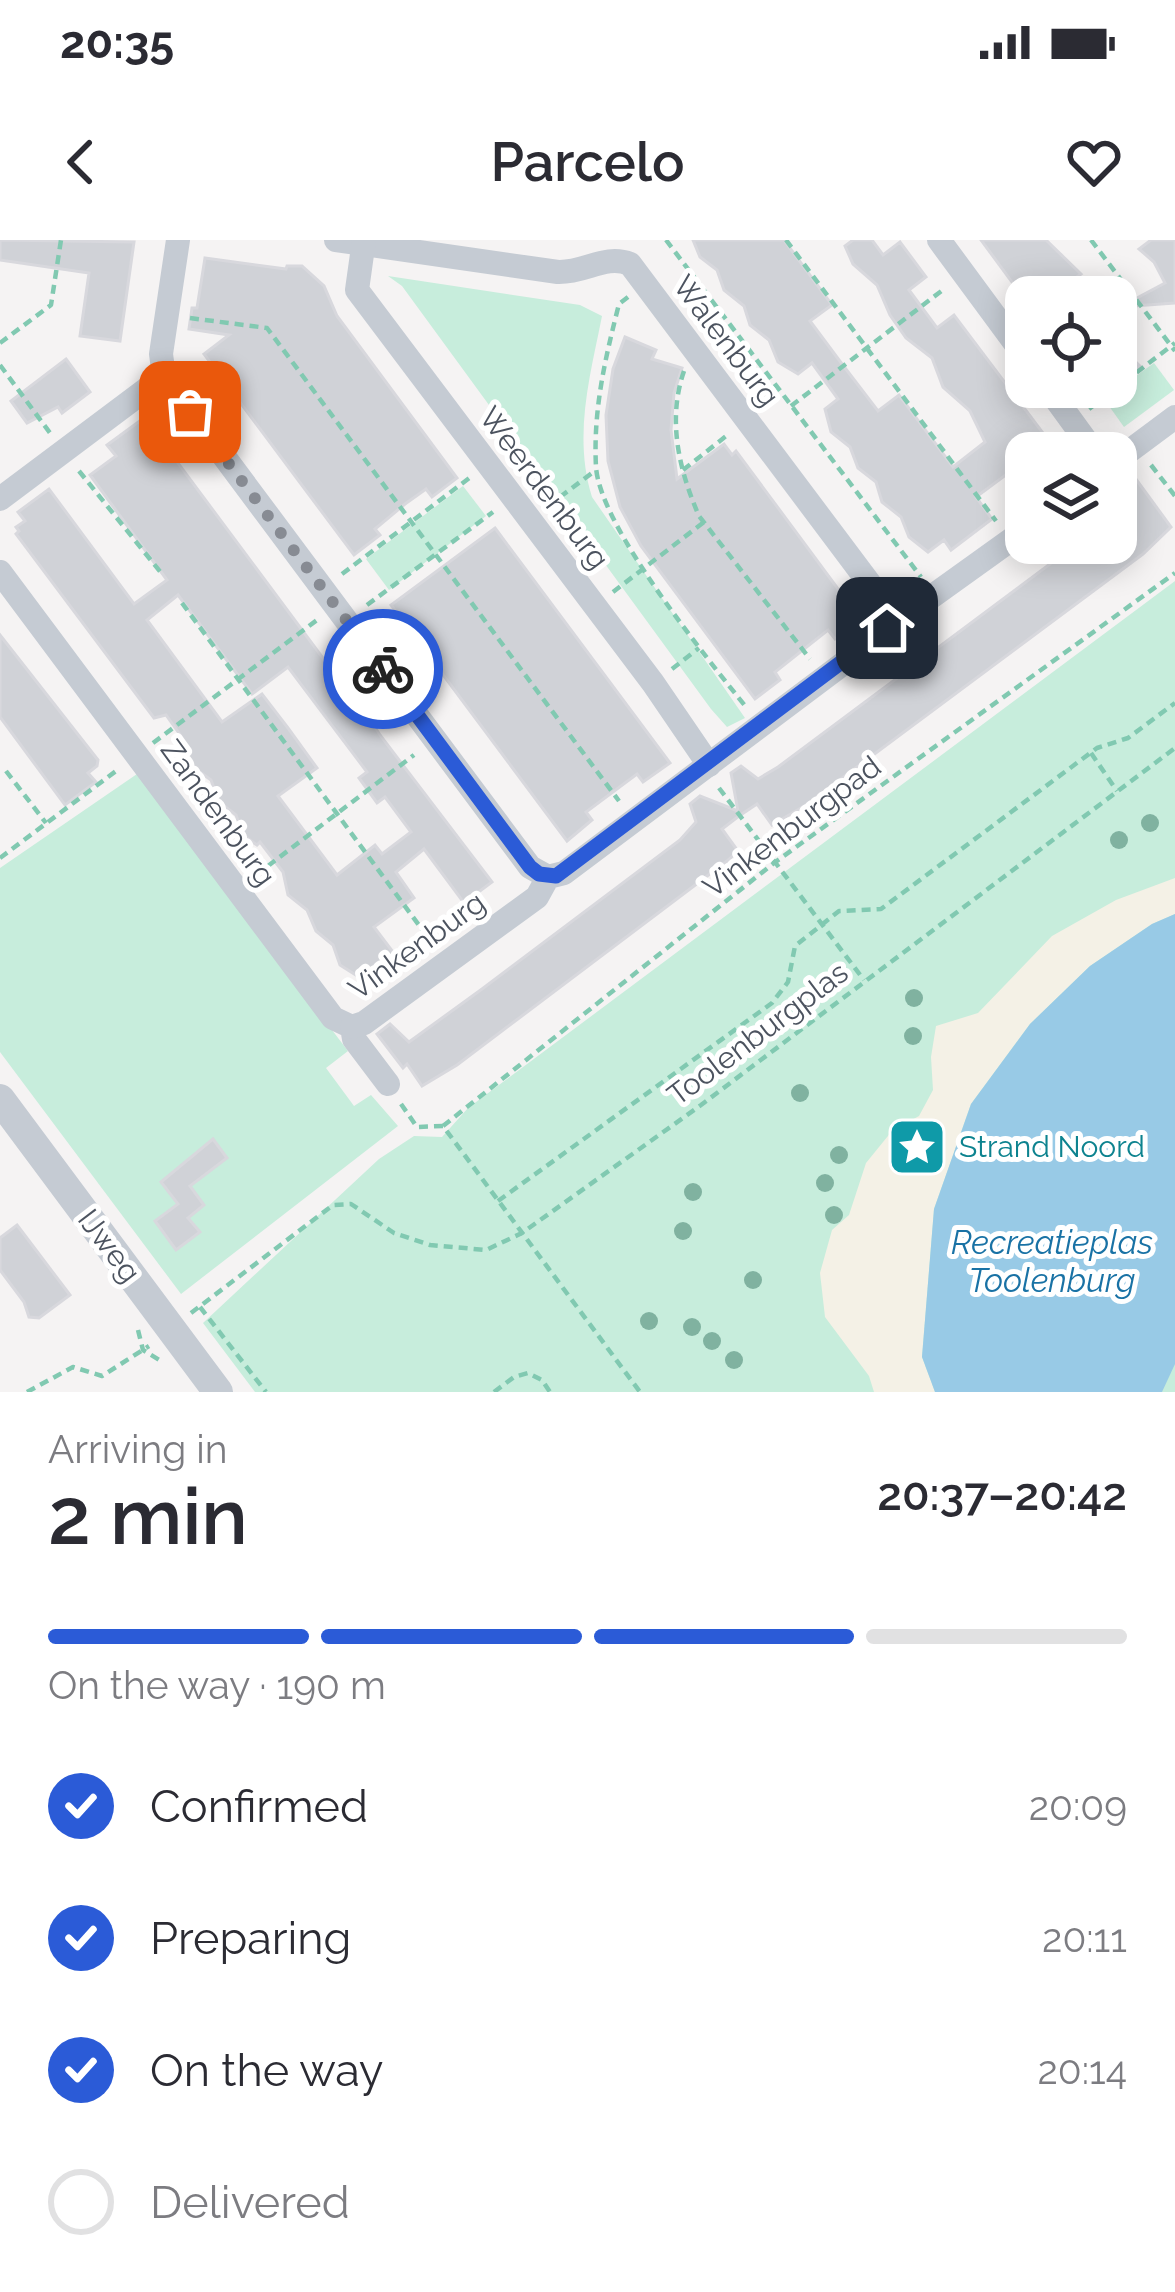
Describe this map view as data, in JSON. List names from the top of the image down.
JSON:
{
  "streets": {
    "street": [
      "Walenburg",
      "Weerdenburg",
      "Zandenburg",
      "Vinkenburg",
      "IJweg"
    ],
    "path": ["Vinkenburgpad", "Toolenburgplas"]
  },
  "crossings": [
    ["Walenburg", "Weerdenburg"],
    ["Walenburg", "Vinkenburg"],
    ["Weerdenburg", "Vinkenburg"],
    ["Zandenburg", "Vinkenburg"]
  ],
  "water": ["Recreatieplas Toolenburg"],
  "places": {
    "place": ["Strand Noord"]
  },
  "page": {
    "status": "20:35",
    "header": "Parcelo",
    "heading": ["2 min", "Arriving in", "20:37–20:42"],
    "bar": "On the way · 190 m",
    "list": [
      ["Confirmed", "20:09"],
      ["Preparing", "20:11"],
      ["On the way", "20:14"],
      "Delivered"
    ]
  }
}
